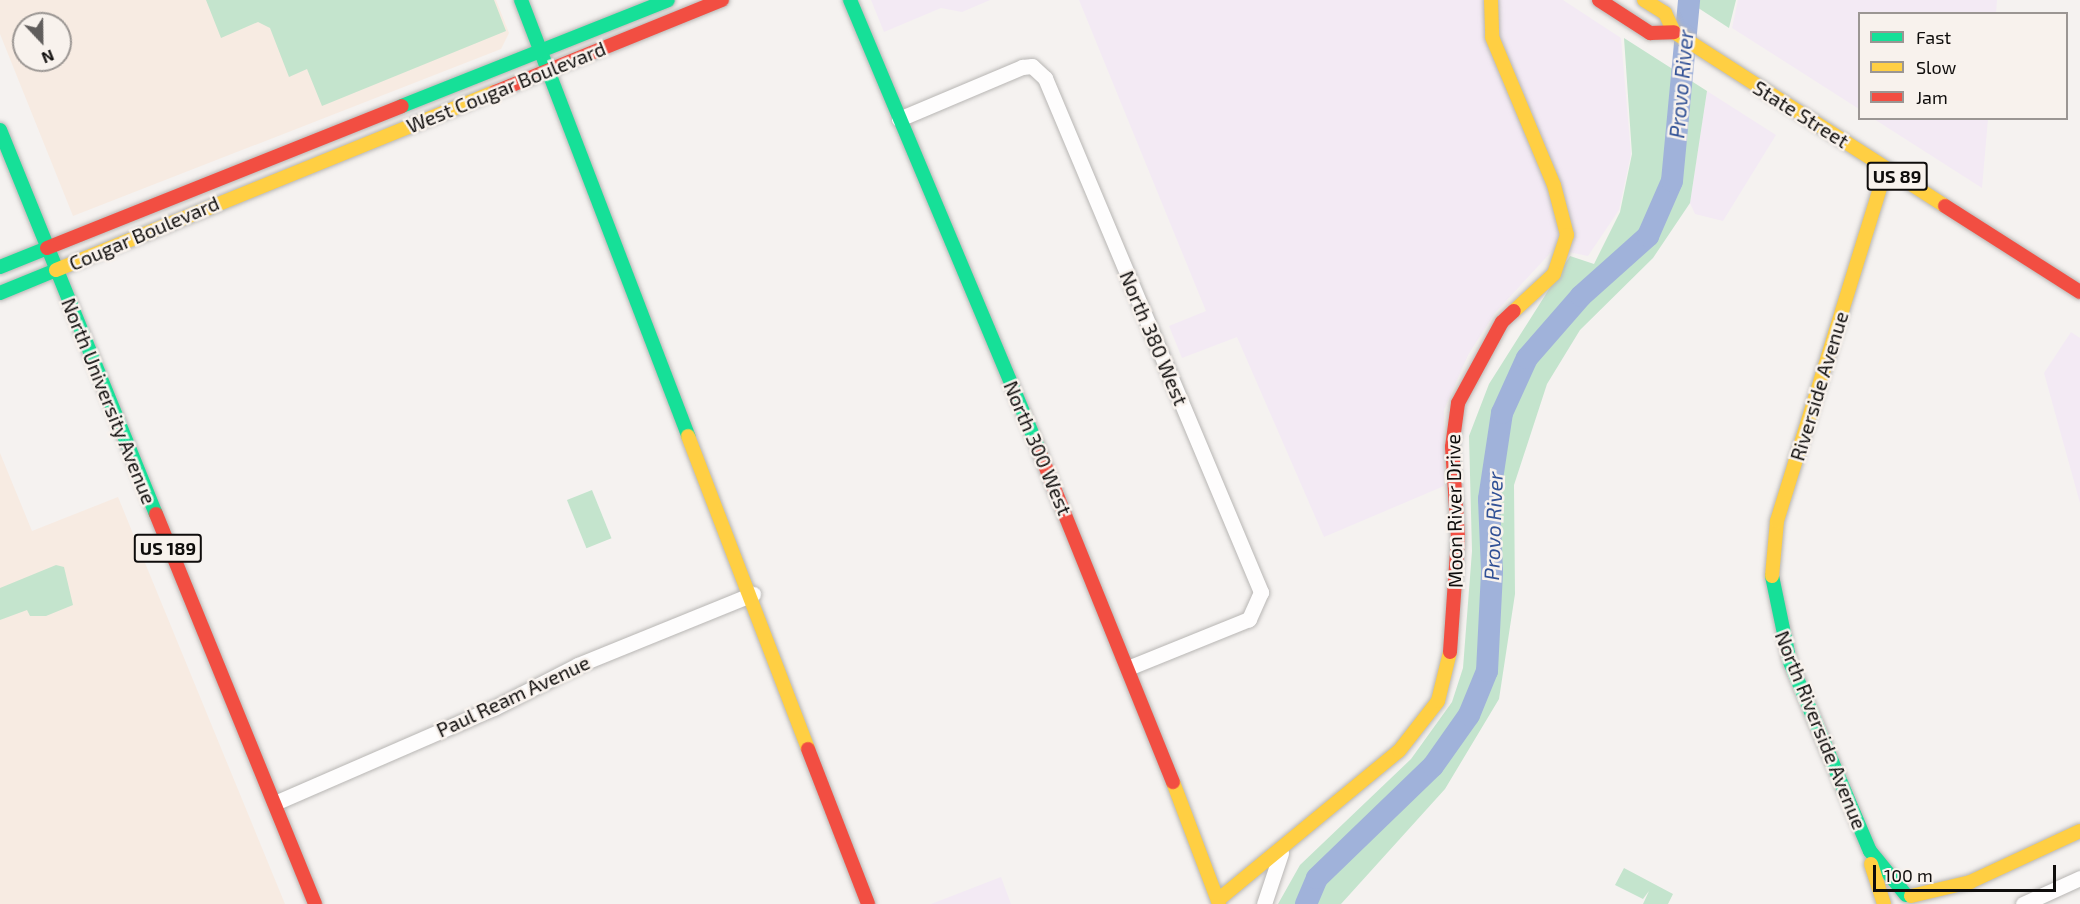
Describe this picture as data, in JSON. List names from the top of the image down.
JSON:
{
  "streets": {
    "main road": [
      "West Cougar Boulevard",
      "State Street",
      "US 89",
      "Cougar Boulevard",
      "Riverside Avenue",
      "North University Avenue",
      "North 300 West",
      "Moon River Drive",
      "US 189",
      "North Riverside Avenue"
    ],
    "street": ["North 380 West", "Paul Ream Avenue"]
  },
  "crossings": [
    ["West Cougar Boulevard", "Cougar Boulevard"],
    ["State Street", "Riverside Avenue"],
    ["Cougar Boulevard", "North University Avenue"],
    ["North 380 West", "North 300 West"],
    ["Riverside Avenue", "North Riverside Avenue"],
    ["North University Avenue", "Paul Ream Avenue"],
    ["North 300 West", "Moon River Drive"]
  ],
  "water": ["Provo River"],
  "legend": ["Fast", "Slow", "Jam"],
  "scale_bar": "100 m",
  "north": "bottom"
}
